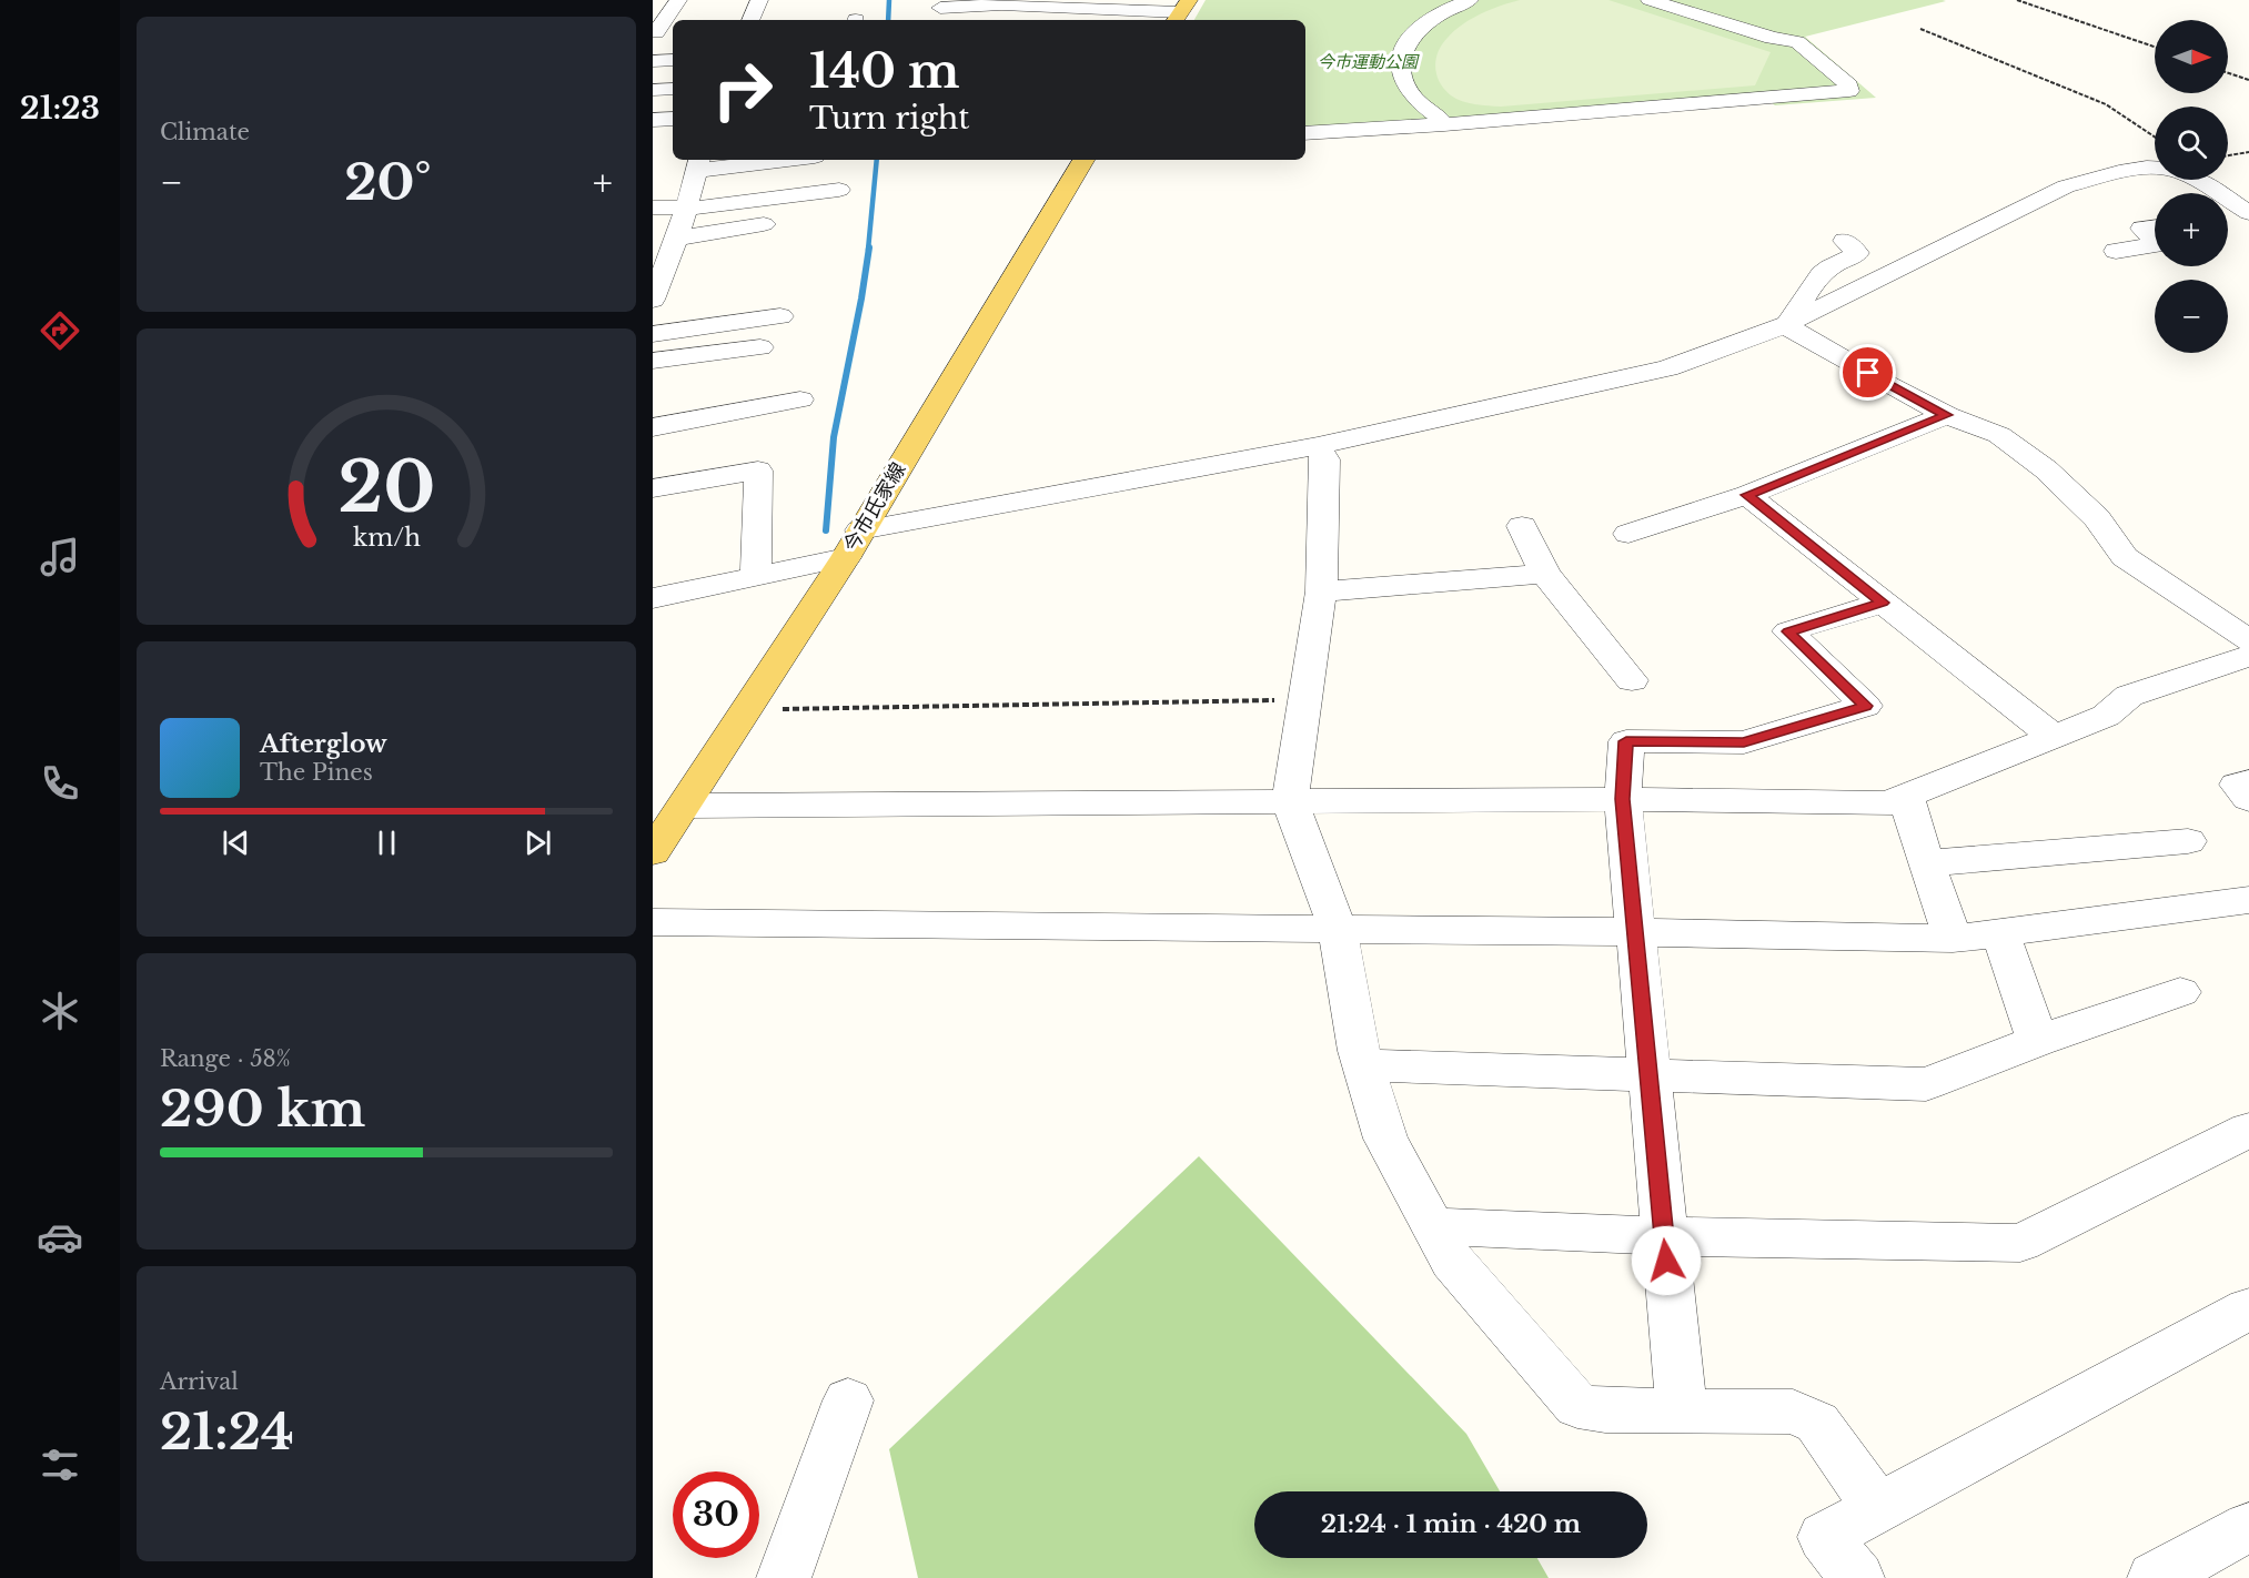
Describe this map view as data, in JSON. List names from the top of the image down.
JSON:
{
  "streets": {
    "main road": ["今市氏家線"]
  },
  "parks": ["今市運動公園"],
  "north": "right",
  "page": {
    "tabs": "21:23",
    "tile": [
      "Climate",
      ["Range · 58%", "290 km"],
      ["Arrival", "21:24"]
    ],
    "map_buttons": ["+", "−"],
    "turn": ["140 m", "Turn right"],
    "heat": ["−", "20°", "+"],
    "song": ["Afterglow", "The Pines"],
    "limit": "30",
    "trip": "21:24 · 1 min · 420 m",
    "gauge": ["20", "km/h"]
  }
}
